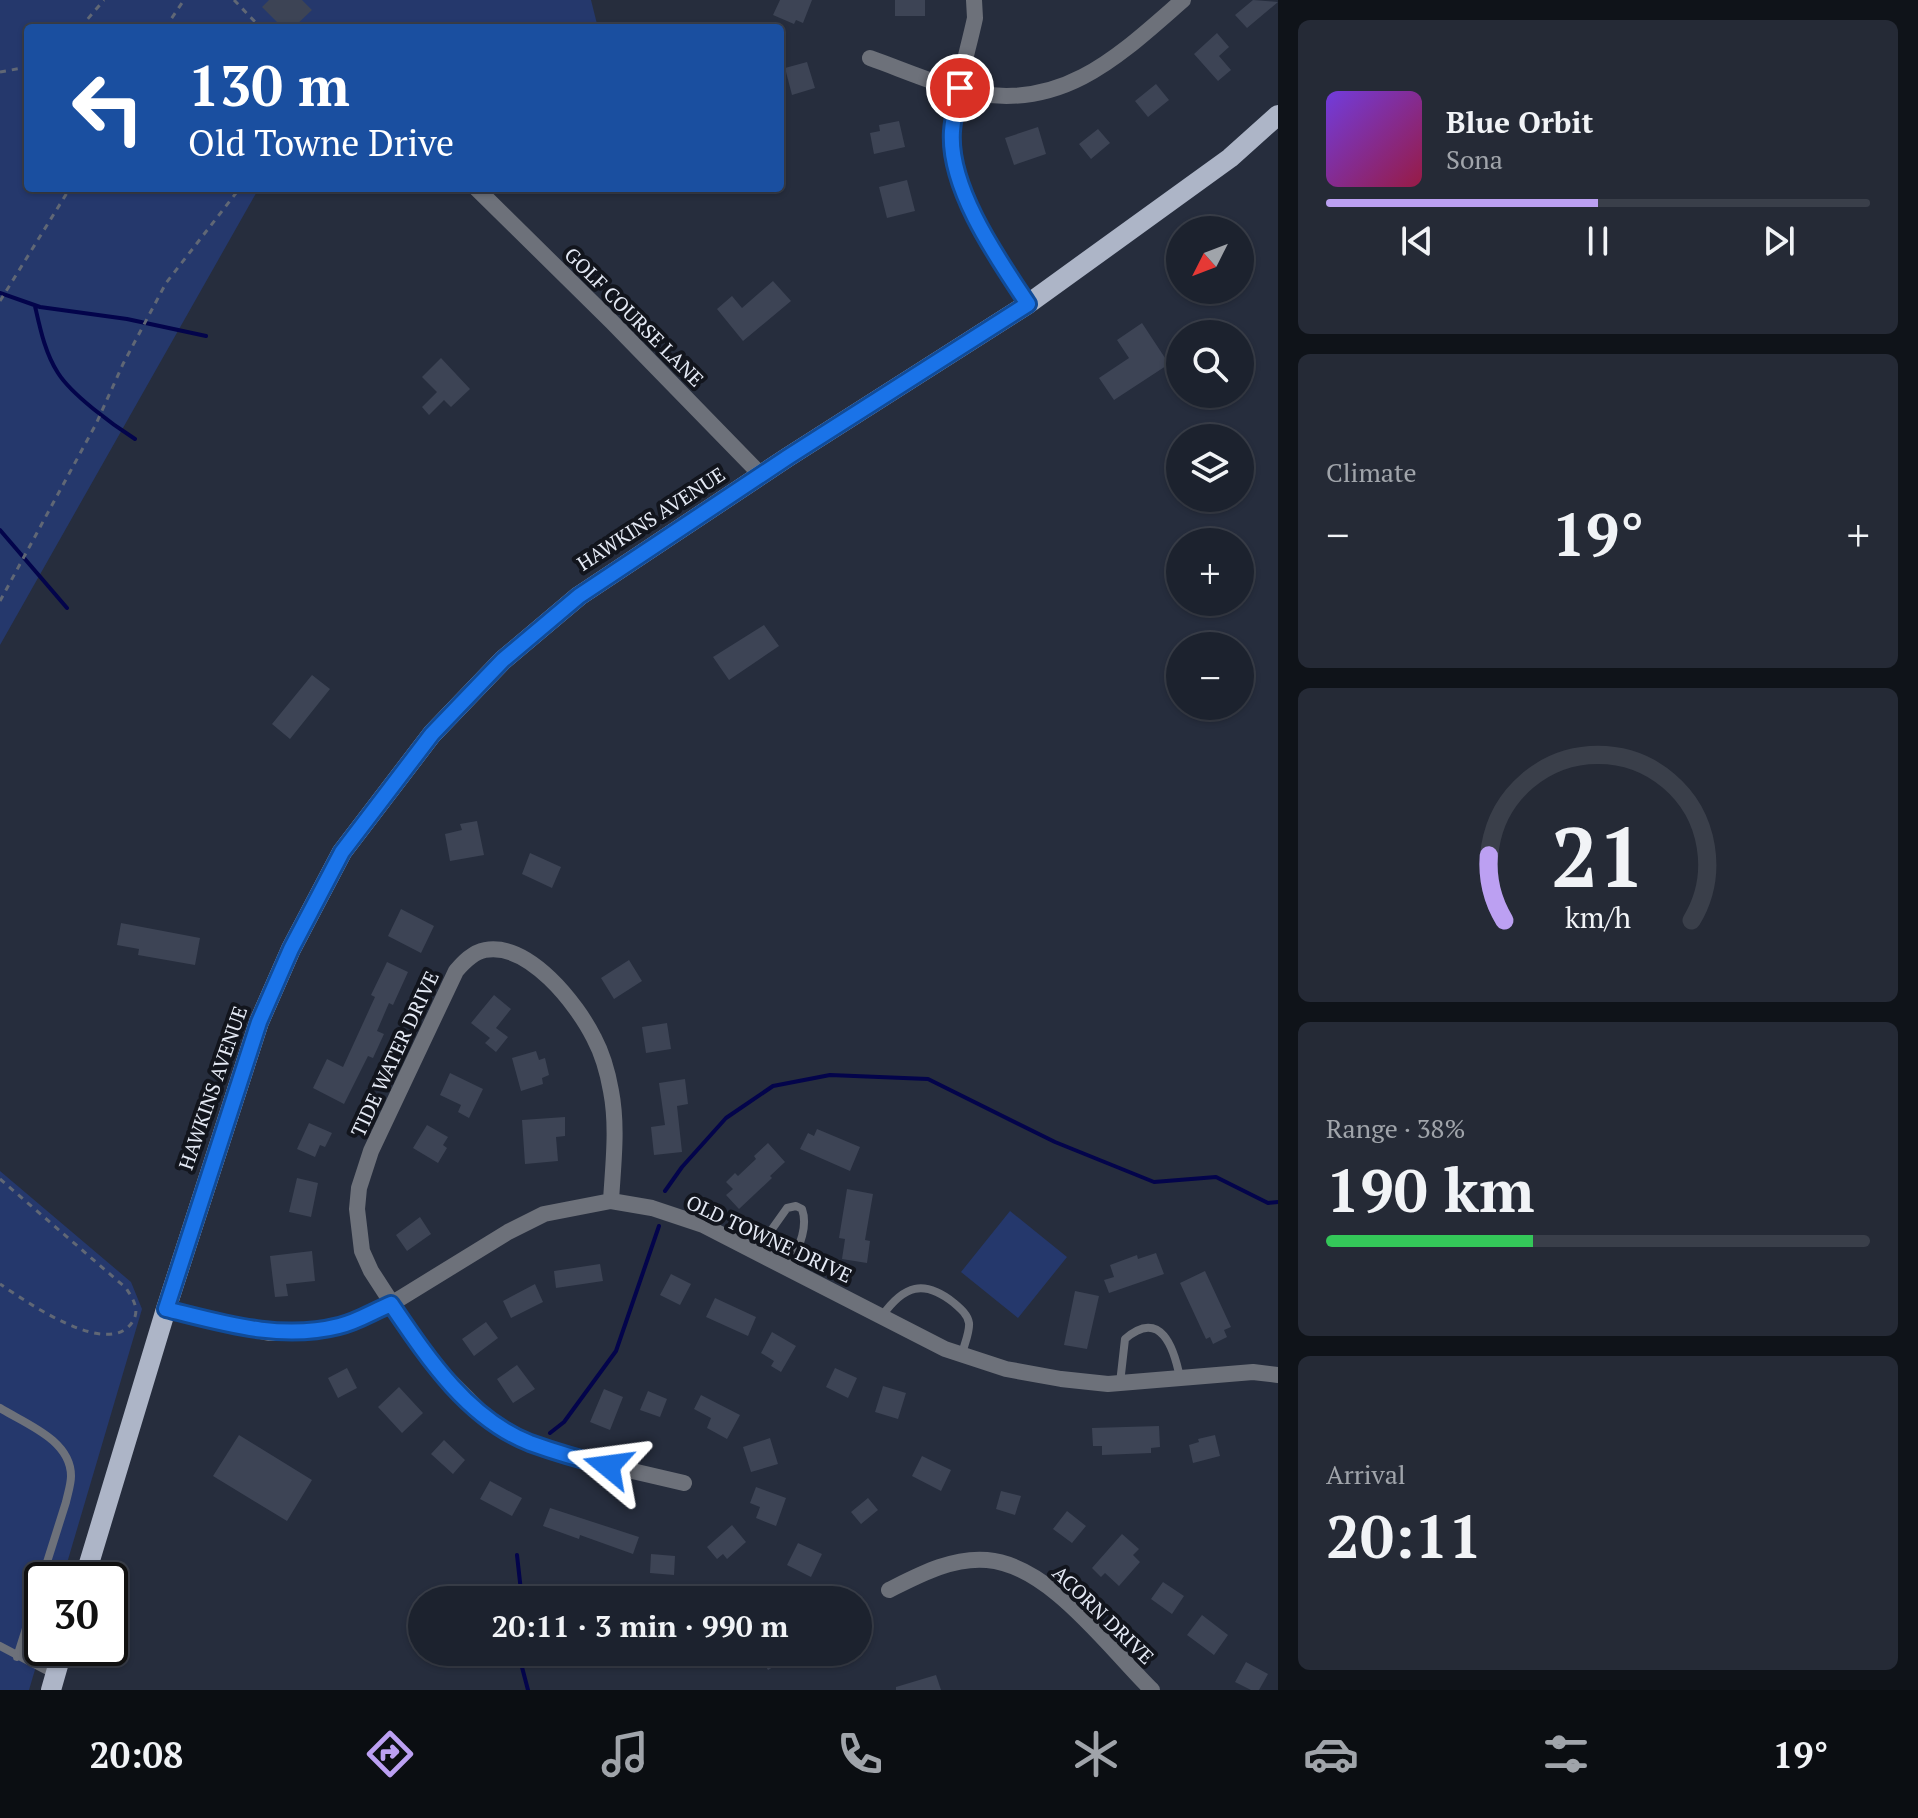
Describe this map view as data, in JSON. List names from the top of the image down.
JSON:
{
  "streets": {
    "main road": ["HAWKINS AVENUE"],
    "street": [
      "GOLF COURSE LANE",
      "TIDE WATER DRIVE",
      "OLD TOWNE DRIVE",
      "ACORN DRIVE"
    ]
  },
  "crossings": [
    ["GOLF COURSE LANE", "HAWKINS AVENUE"],
    ["HAWKINS AVENUE", "OLD TOWNE DRIVE"],
    ["TIDE WATER DRIVE", "OLD TOWNE DRIVE"]
  ],
  "north": "bottom left",
  "page": {
    "turn": ["130 m", "Old Towne Drive"],
    "song": ["Blue Orbit", "Sona"],
    "map_buttons": ["+", "−"],
    "tile": [
      "Climate",
      ["Range · 38%", "190 km"],
      ["Arrival", "20:11"]
    ],
    "heat": ["−", "19°", "+"],
    "limit": "30",
    "trip": "20:11 · 3 min · 990 m",
    "tabs": ["20:08", "19°"],
    "gauge": ["21", "km/h"]
  }
}
